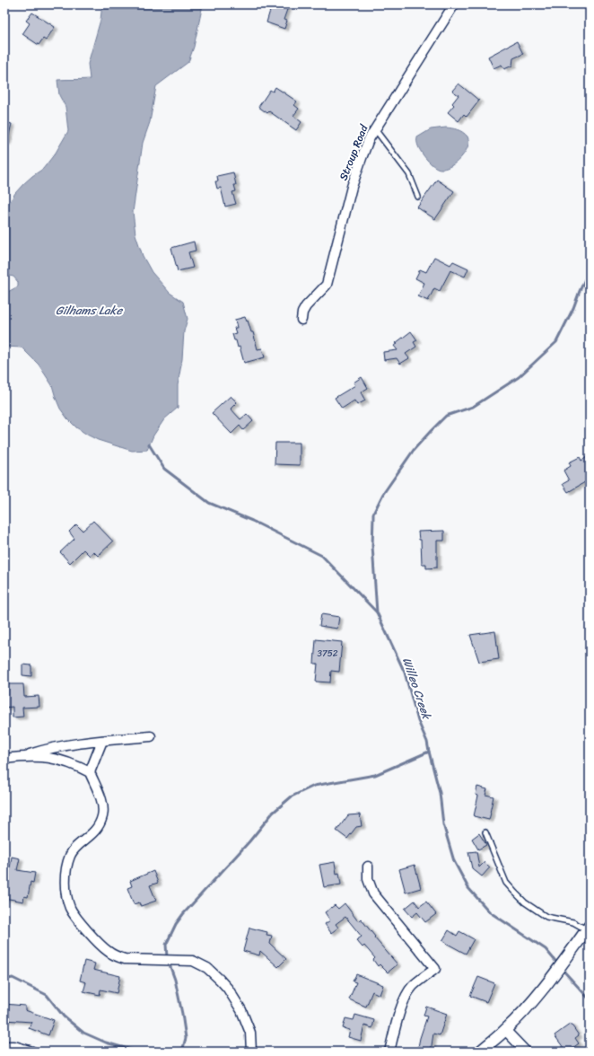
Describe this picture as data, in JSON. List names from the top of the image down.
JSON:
{
  "streets": {
    "street": ["Stroup Road"]
  },
  "water": ["Gilhams Lake", "Willeo Creek"],
  "house_numbers": ["3752"]
}
